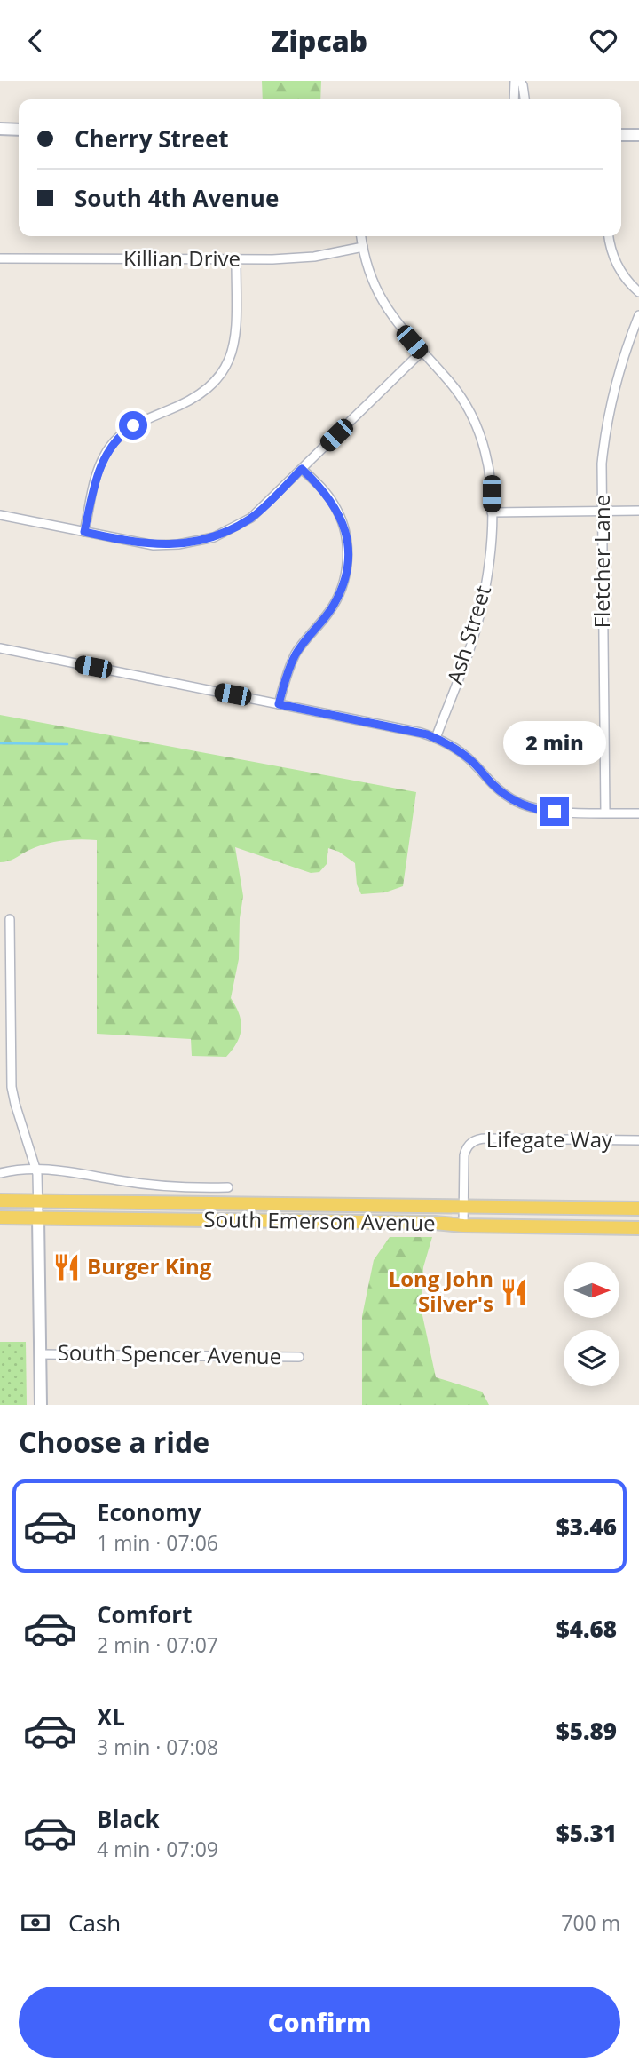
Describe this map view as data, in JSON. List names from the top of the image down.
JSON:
{
  "streets": {
    "main road": ["South Emerson Avenue"],
    "street": [
      "Killian Drive",
      "Fletcher Lane",
      "Ash Street",
      "Lifegate Way",
      "South Spencer Avenue"
    ]
  },
  "crossings": [
    ["Killian Drive", "Ash Street"],
    ["Lifegate Way", "South Emerson Avenue"]
  ],
  "places": {
    "restaurant": ["Burger King", "Long John Silver's"]
  },
  "north": "right",
  "page": {
    "header": "Zipcab",
    "banner": ["Cherry Street", "South 4th Avenue"],
    "bubble": "2 min",
    "heading": "Choose a ride",
    "list": [
      {
        "name": "Economy",
        "note": "1 min · 07:06",
        "value": "$3.46"
      },
      {
        "name": "Comfort",
        "note": "2 min · 07:07",
        "value": "$4.68"
      },
      {
        "name": "XL",
        "note": "3 min · 07:08",
        "value": "$5.89"
      },
      {
        "name": "Black",
        "note": "4 min · 07:09",
        "value": "$5.31"
      }
    ],
    "pay": ["Cash", "700 m"],
    "buttons": "Confirm"
  }
}
